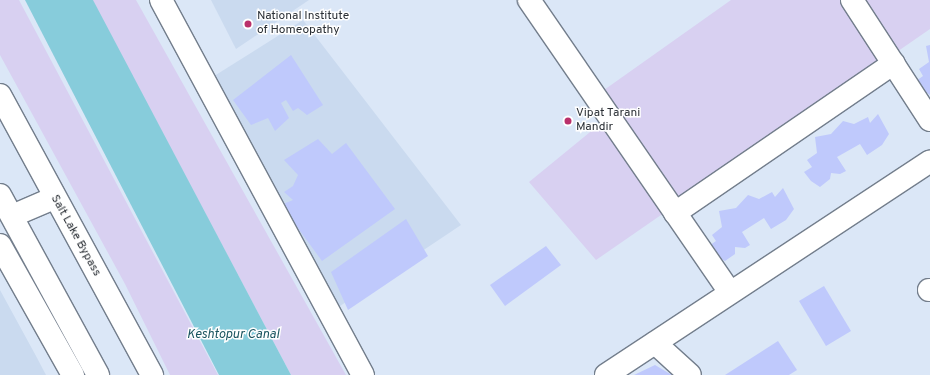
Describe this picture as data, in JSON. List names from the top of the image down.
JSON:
{
  "streets": {
    "street": ["Salt Lake Bypass"]
  },
  "water": ["Keshtopur Canal"],
  "places": ["National Institute of Homeopathy", "Vipat Tarani Mandir"]
}
